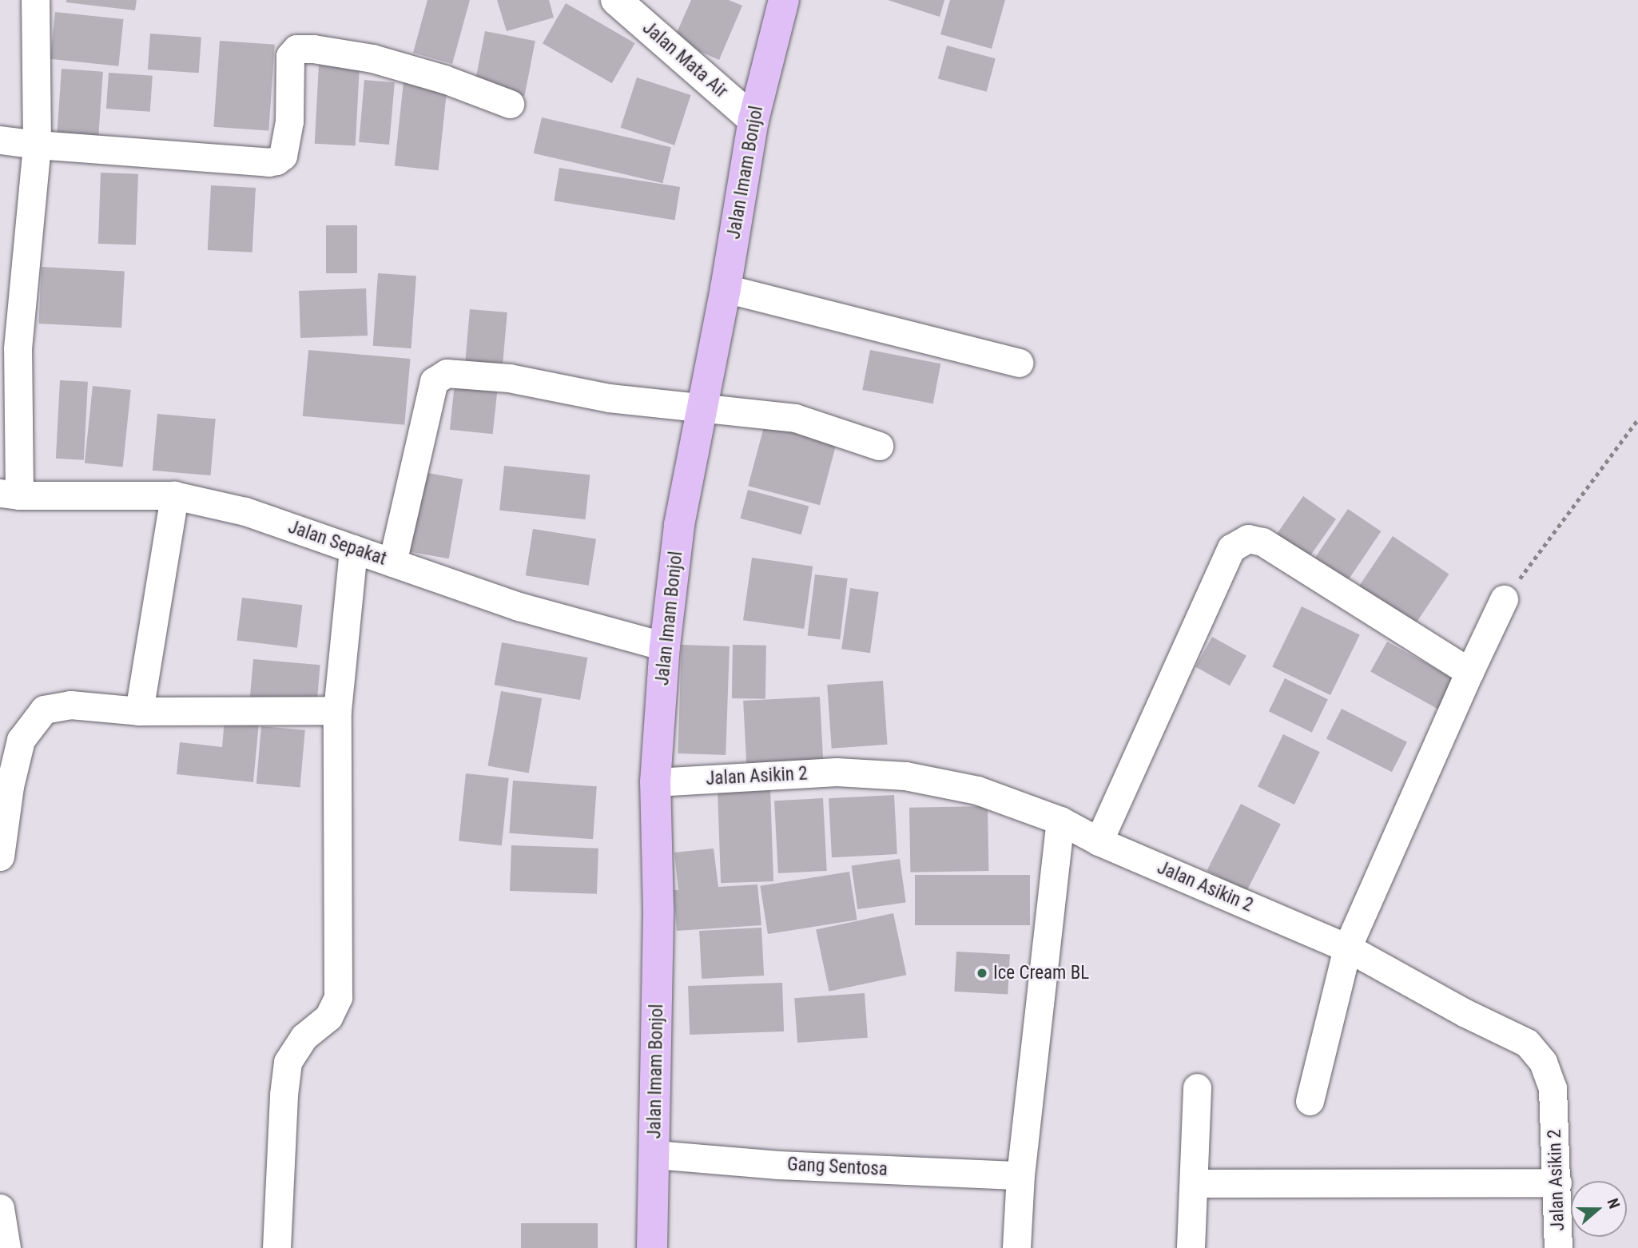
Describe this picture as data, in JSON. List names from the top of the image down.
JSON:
{
  "streets": {
    "highway": ["Jalan Imam Bonjol"],
    "street": [
      "Jalan Mata Air",
      "Jalan Sepakat",
      "Jalan Asikin 2",
      "Gang Sentosa"
    ]
  },
  "crossings": [
    ["Jalan Mata Air", "Jalan Imam Bonjol"],
    ["Jalan Imam Bonjol", "Jalan Sepakat"],
    ["Jalan Imam Bonjol", "Jalan Asikin 2"],
    ["Jalan Imam Bonjol", "Gang Sentosa"]
  ],
  "places": ["Ice Cream BL"],
  "north": "right"
}
